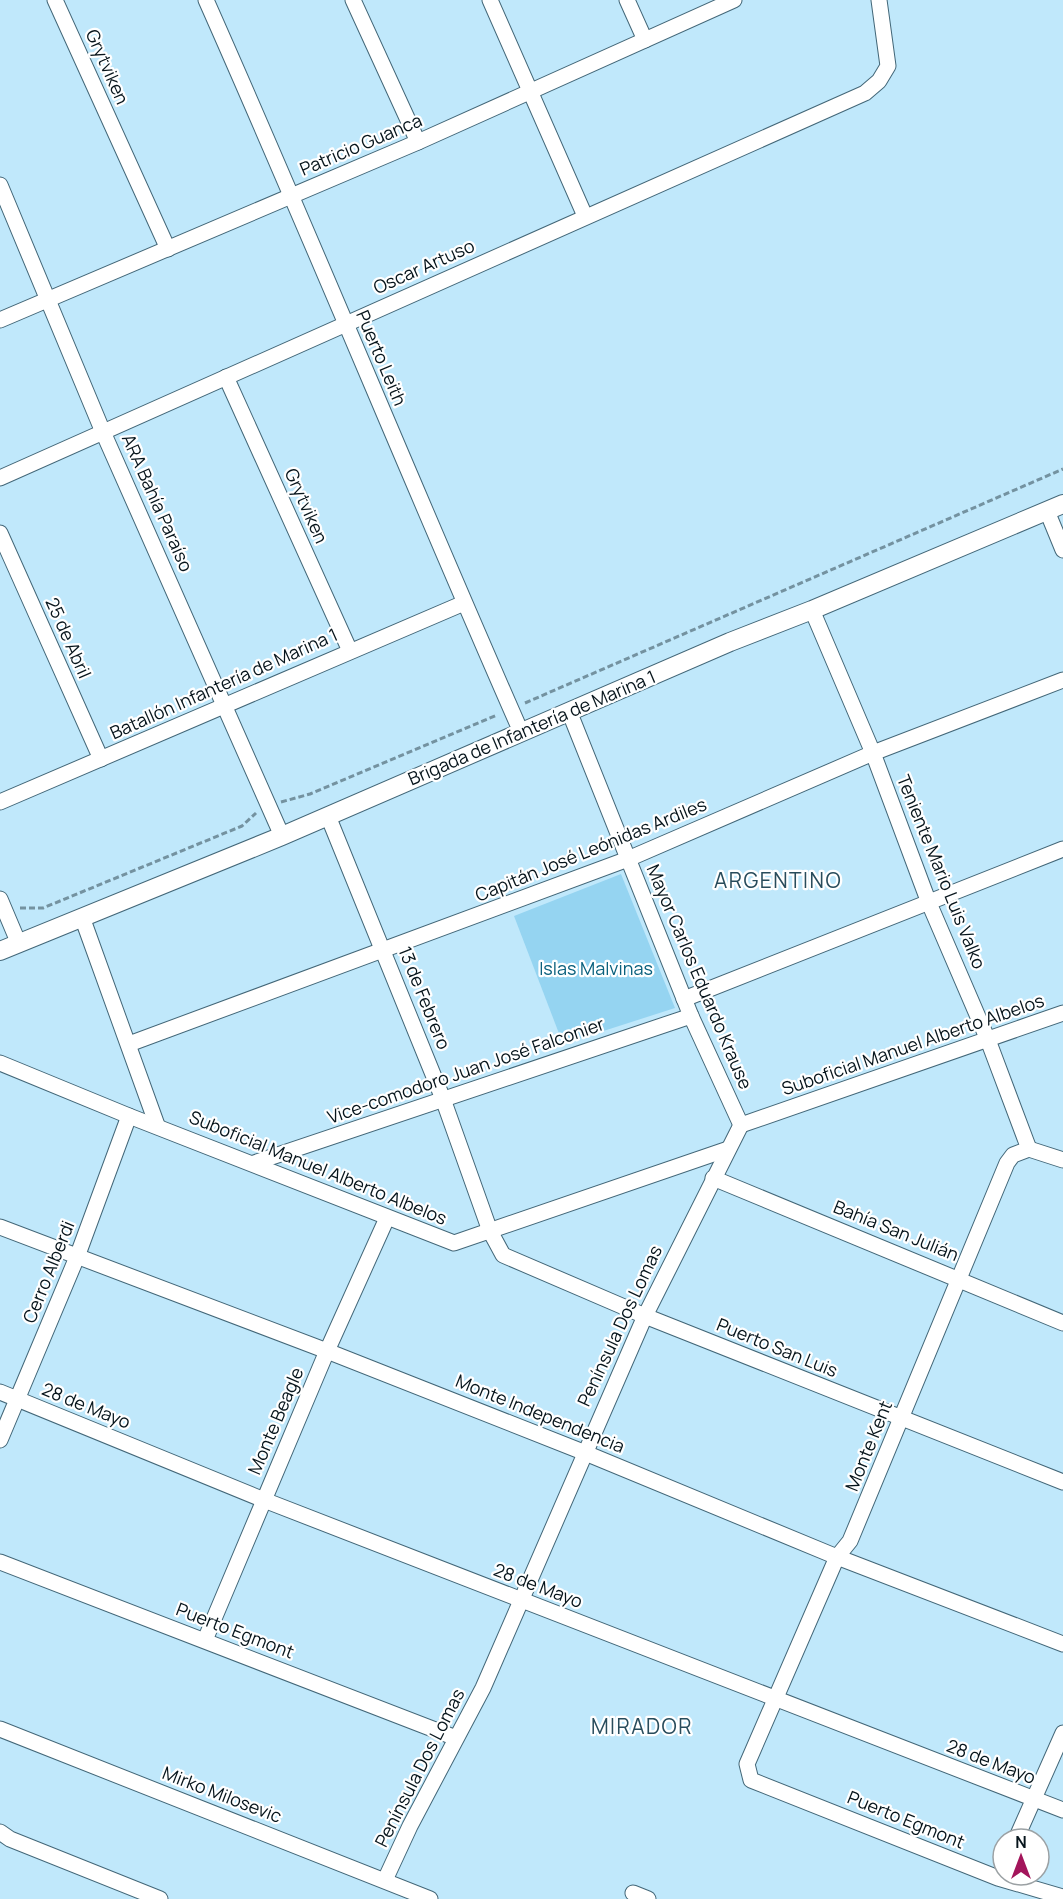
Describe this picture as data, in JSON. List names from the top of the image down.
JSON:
{
  "streets": {
    "street": [
      "Grytviken",
      "Patricio Guanca",
      "Oscar Artuso",
      "Puerto Leith",
      "ARA Bahía Paraíso",
      "25 de Abril",
      "Batallón Infantería de Marina 1",
      "Brigada de Infantería de Marina 1",
      "Capitán José Leónidas Ardiles",
      "Teniente Mario Luis Valko",
      "Mayor Carlos Eduardo Krause",
      "13 de Febrero",
      "Suboficial Manuel Alberto Albelos",
      "Vice-comodoro Juan José Falconier",
      "Bahía San Julián",
      "Cerro Alberdi",
      "Península Dos Lomas",
      "Puerto San Luis",
      "28 de Mayo",
      "Monte Independencia",
      "Monte Beagle",
      "Monte Kent",
      "Puerto Egmont",
      "Mirko Milosevic"
    ]
  },
  "crossings": [
    ["Grytviken", "Patricio Guanca"],
    ["Grytviken", "Oscar Artuso"],
    ["Grytviken", "Batallón Infantería de Marina 1"],
    ["Patricio Guanca", "Puerto Leith"],
    ["Patricio Guanca", "ARA Bahía Paraíso"],
    ["Oscar Artuso", "Puerto Leith"],
    ["Oscar Artuso", "ARA Bahía Paraíso"],
    ["Puerto Leith", "Batallón Infantería de Marina 1"],
    ["Puerto Leith", "Brigada de Infantería de Marina 1"],
    ["ARA Bahía Paraíso", "Batallón Infantería de Marina 1"],
    ["ARA Bahía Paraíso", "Brigada de Infantería de Marina 1"],
    ["25 de Abril", "Batallón Infantería de Marina 1"],
    ["Brigada de Infantería de Marina 1", "Teniente Mario Luis Valko"],
    ["Brigada de Infantería de Marina 1", "Mayor Carlos Eduardo Krause"],
    ["Brigada de Infantería de Marina 1", "13 de Febrero"],
    ["Capitán José Leónidas Ardiles", "Teniente Mario Luis Valko"],
    ["Capitán José Leónidas Ardiles", "Mayor Carlos Eduardo Krause"],
    ["Capitán José Leónidas Ardiles", "13 de Febrero"],
    ["Teniente Mario Luis Valko", "Suboficial Manuel Alberto Albelos"],
    ["Teniente Mario Luis Valko", "Monte Kent"],
    ["Mayor Carlos Eduardo Krause", "Suboficial Manuel Alberto Albelos"],
    ["Mayor Carlos Eduardo Krause", "Vice-comodoro Juan José Falconier"],
    ["Mayor Carlos Eduardo Krause", "Península Dos Lomas"],
    ["13 de Febrero", "Suboficial Manuel Alberto Albelos"],
    ["13 de Febrero", "Vice-comodoro Juan José Falconier"],
    ["13 de Febrero", "Puerto San Luis"],
    ["Suboficial Manuel Alberto Albelos", "Vice-comodoro Juan José Falconier"],
    ["Suboficial Manuel Alberto Albelos", "Cerro Alberdi"],
    ["Suboficial Manuel Alberto Albelos", "Península Dos Lomas"],
    ["Suboficial Manuel Alberto Albelos", "Puerto San Luis"],
    ["Suboficial Manuel Alberto Albelos", "Monte Beagle"],
    ["Bahía San Julián", "Península Dos Lomas"],
    ["Bahía San Julián", "Monte Kent"],
    ["Cerro Alberdi", "28 de Mayo"],
    ["Cerro Alberdi", "Monte Independencia"],
    ["Península Dos Lomas", "Puerto San Luis"],
    ["Península Dos Lomas", "28 de Mayo"],
    ["Península Dos Lomas", "Monte Independencia"],
    ["Península Dos Lomas", "Puerto Egmont"],
    ["Península Dos Lomas", "Mirko Milosevic"],
    ["Puerto San Luis", "Monte Kent"],
    ["28 de Mayo", "Monte Beagle"],
    ["28 de Mayo", "Monte Kent"],
    ["Monte Independencia", "Monte Beagle"],
    ["Monte Independencia", "Monte Kent"],
    ["Monte Beagle", "Puerto Egmont"],
    ["Monte Kent", "Puerto Egmont"]
  ],
  "districts": ["ARGENTINO", "MIRADOR"],
  "parks": ["Islas Malvinas"],
  "north": "top"
}
